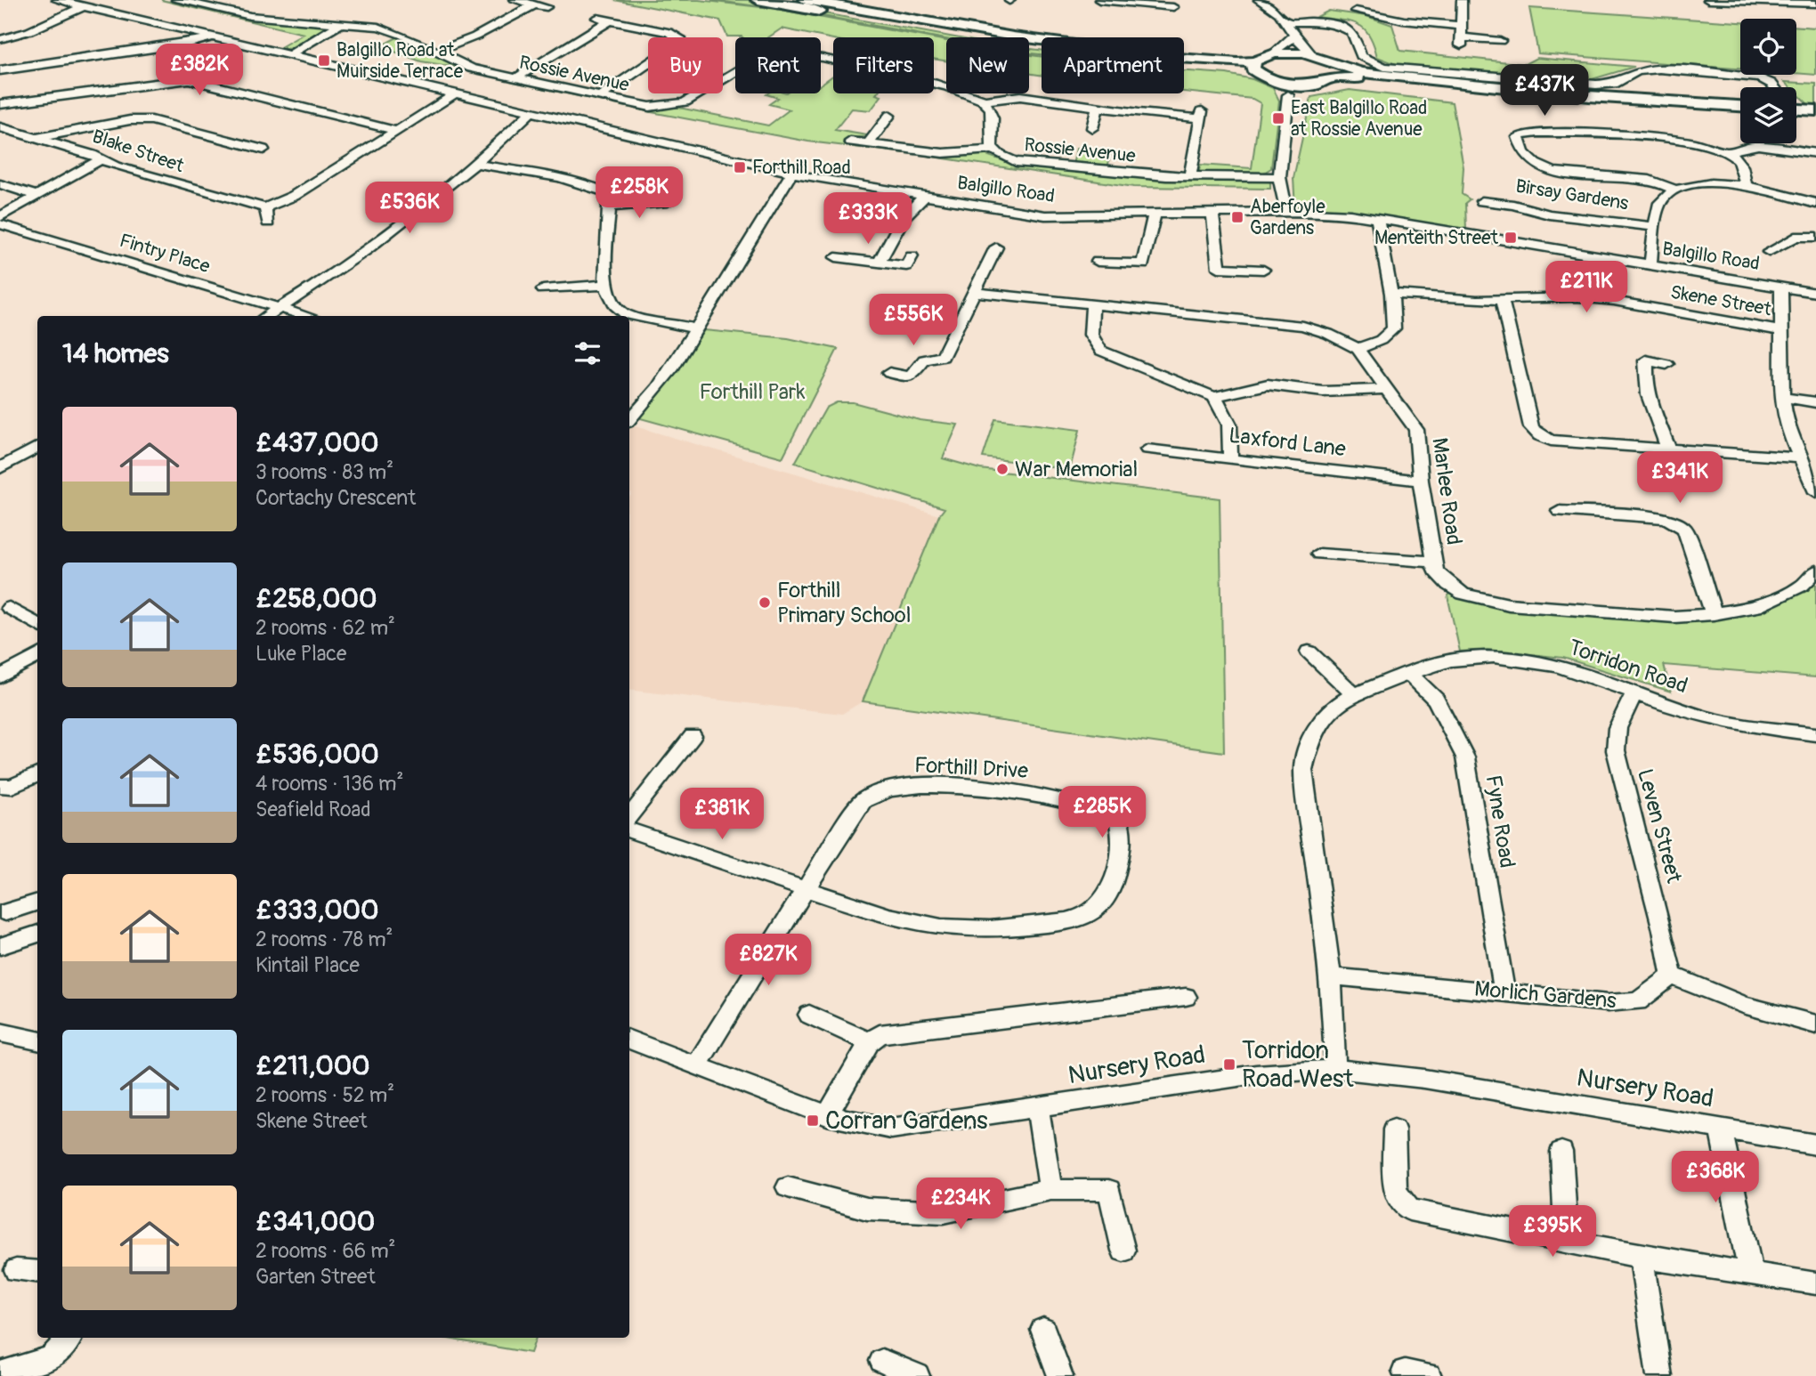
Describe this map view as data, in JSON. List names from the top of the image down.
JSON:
{
  "streets": {
    "street": [
      "Rossie Avenue",
      "Blake Street",
      "Balgillo Road",
      "Birsay Gardens",
      "Fintry Place",
      "Skene Street",
      "Laxford Lane",
      "Marlee Road",
      "Torridon Road",
      "Forthill Drive",
      "Fyne Road",
      "Leven Street",
      "Morlich Gardens",
      "Nursery Road"
    ]
  },
  "crossings": [
    ["Laxford Lane", "Marlee Road"],
    ["Torridon Road", "Fyne Road"],
    ["Torridon Road", "Leven Street"],
    ["Torridon Road", "Morlich Gardens"],
    ["Torridon Road", "Nursery Road"],
    ["Forthill Drive", "Nursery Road"],
    ["Fyne Road", "Morlich Gardens"],
    ["Leven Street", "Morlich Gardens"]
  ],
  "parks": ["Forthill Park"],
  "places": {
    "transit": [
      "Balgillo Road at Muirside Terrace",
      "East Balgillo Road at Rossie Avenue",
      "Forthill Road",
      "Aberfoyle Gardens",
      "Menteith Street",
      "Torridon Road West",
      "Corran Gardens"
    ],
    "other": ["War Memorial", "Forthill Primary School"]
  },
  "page": {
    "chip": [
      "Buy",
      "Rent",
      "Filters",
      "New",
      "Apartment"
    ],
    "price": [
      "£382K",
      "£437K",
      "£258K",
      "£536K",
      "£333K",
      "£211K",
      "£556K",
      "£341K",
      "£285K",
      "£381K",
      "£827K",
      "£368K",
      "£234K",
      "£395K"
    ],
    "heading": "14 homes",
    "list": [
      {
        "name": "£437,000",
        "note": "3 rooms · 83 m² · Cortachy Crescent"
      },
      {
        "name": "£258,000",
        "note": "2 rooms · 62 m² · Luke Place"
      },
      {
        "name": "£536,000",
        "note": "4 rooms · 136 m² · Seafield Road"
      },
      {
        "name": "£333,000",
        "note": "2 rooms · 78 m² · Kintail Place"
      },
      {
        "name": "£211,000",
        "note": "2 rooms · 52 m² · Skene Street"
      },
      {
        "name": "£341,000",
        "note": "2 rooms · 66 m² · Garten Street"
      }
    ]
  }
}
